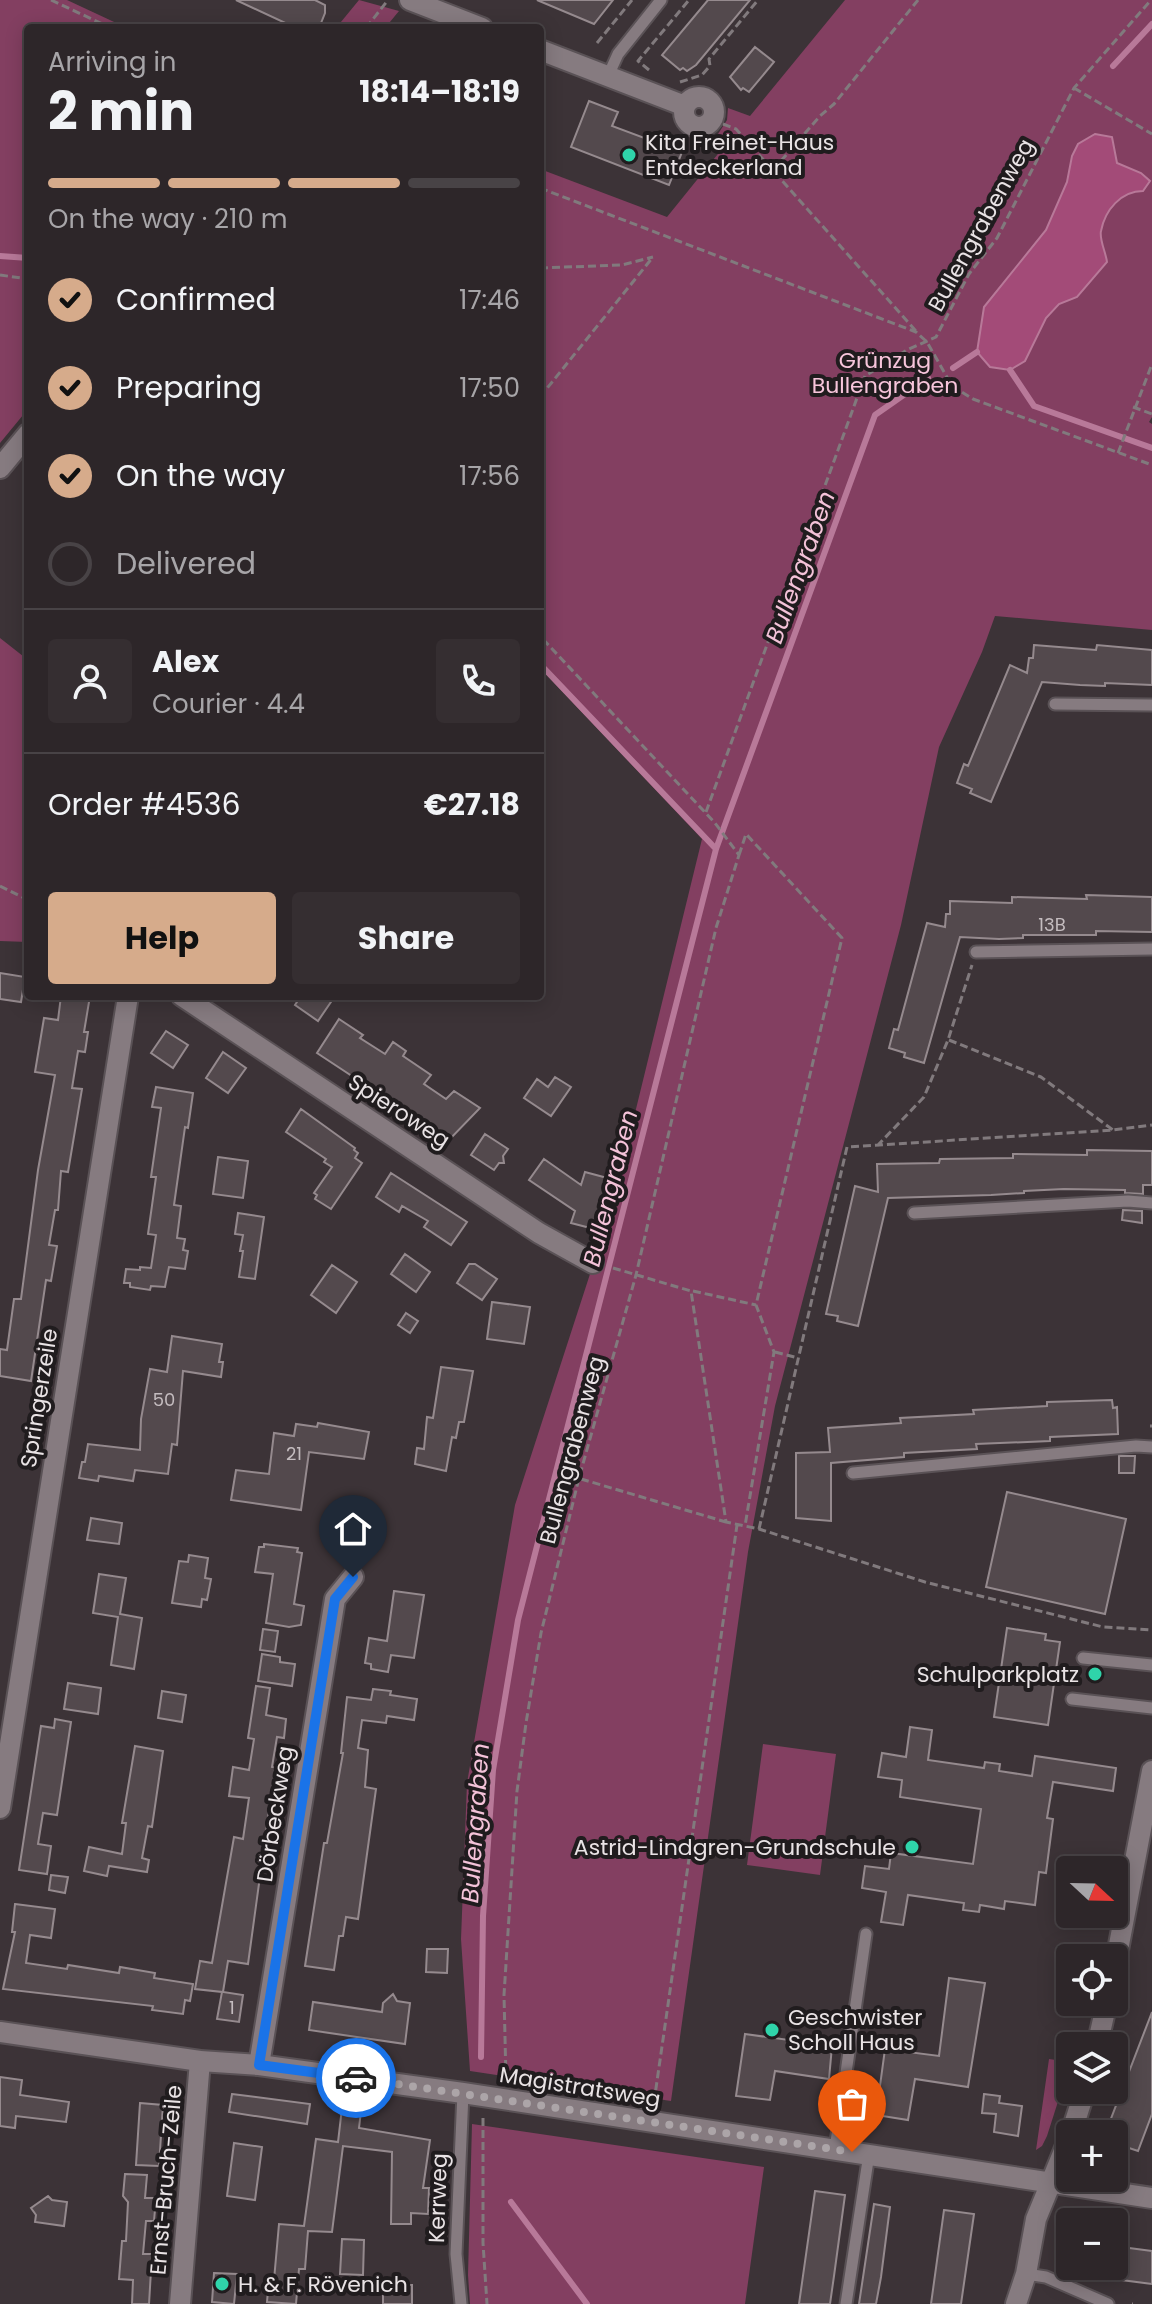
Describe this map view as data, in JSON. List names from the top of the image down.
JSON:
{
  "streets": {
    "street": [
      "Spieroweg",
      "Springerzeile",
      "Dörbeckweg",
      "Magistratsweg",
      "Ernst-Bruch-Zeile"
    ],
    "lane": ["Kerrweg"],
    "path": ["Bullengrabenweg"]
  },
  "crossings": [
    ["Dörbeckweg", "Magistratsweg"],
    ["Magistratsweg", "Ernst-Bruch-Zeile"],
    ["Magistratsweg", "Kerrweg"]
  ],
  "water": ["Bullengraben"],
  "parks": ["Grünzug Bullengraben"],
  "places": [
    "Kita Freinet-Haus Entdeckerland",
    "Schulparkplatz",
    "Astrid-Lindgren-Grundschule",
    "Geschwister Scholl Haus",
    "H. & F. Rövenich"
  ],
  "house_numbers": [
    "13B",
    "50",
    "21",
    "1"
  ],
  "north": "right",
  "page": {
    "heading": ["2 min", "Arriving in", "18:14–18:19"],
    "panel": [
      "Alex",
      "Courier · 4.4",
      "Order #4536",
      "€27.18"
    ],
    "bar": "On the way · 210 m",
    "list": [
      ["Confirmed", "17:46"],
      ["Preparing", "17:50"],
      ["On the way", "17:56"],
      "Delivered"
    ],
    "buttons": ["Help", "Share"],
    "map_buttons": ["+", "−"]
  }
}
